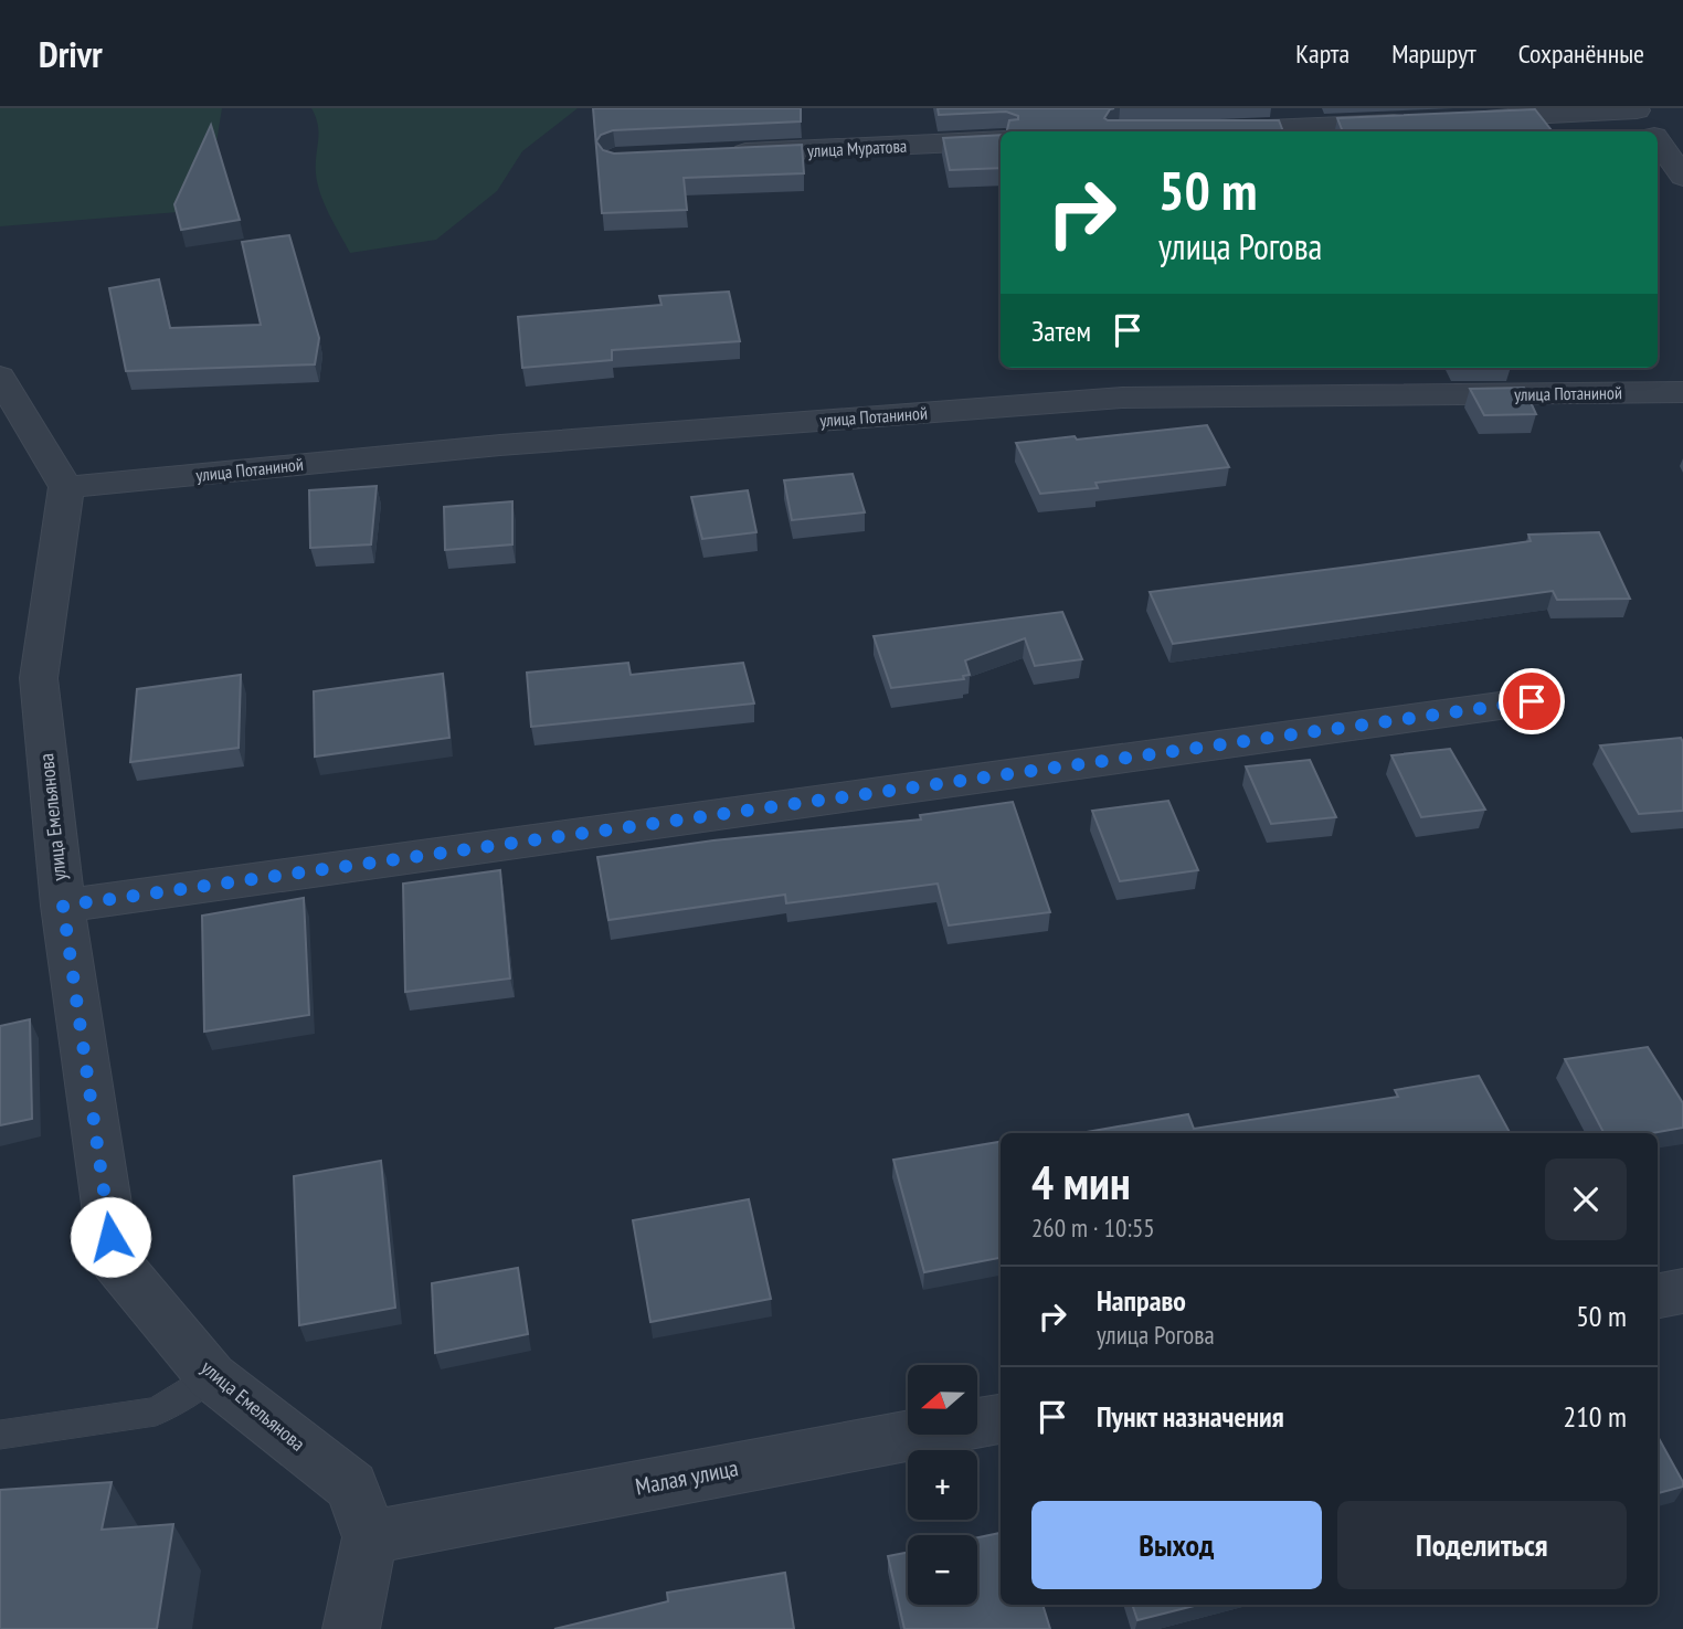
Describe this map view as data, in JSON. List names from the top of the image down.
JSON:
{
  "streets": {
    "street": [
      "улица Муратова",
      "улица Потаниной",
      "улица Емельянова",
      "Малая улица"
    ]
  },
  "crossings": [
    ["улица Потаниной", "улица Емельянова"],
    ["улица Емельянова", "Малая улица"]
  ],
  "north": "left",
  "page": {
    "header": "Drivr",
    "nav": ["Карта", "Маршрут", "Сохранённые"],
    "turn": ["50 m", "улица Рогова"],
    "then": "Затем",
    "heading": ["4 мин", "260 m · 10:55"],
    "list": [
      {
        "name": "Направо",
        "note": "улица Рогова",
        "value": "50 m"
      },
      {
        "name": "Пункт назначения",
        "value": "210 m"
      }
    ],
    "map_buttons": ["+", "−"],
    "buttons": ["Выход", "Поделиться"]
  }
}
